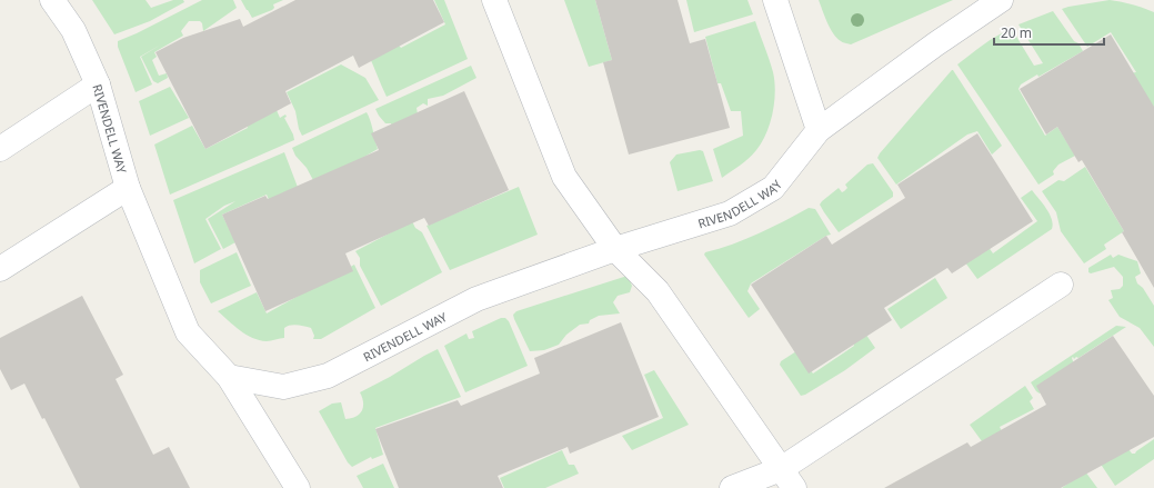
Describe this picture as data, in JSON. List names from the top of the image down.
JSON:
{
  "streets": {
    "street": ["RIVENDELL WAY"]
  },
  "scale_bar": "20 m"
}
